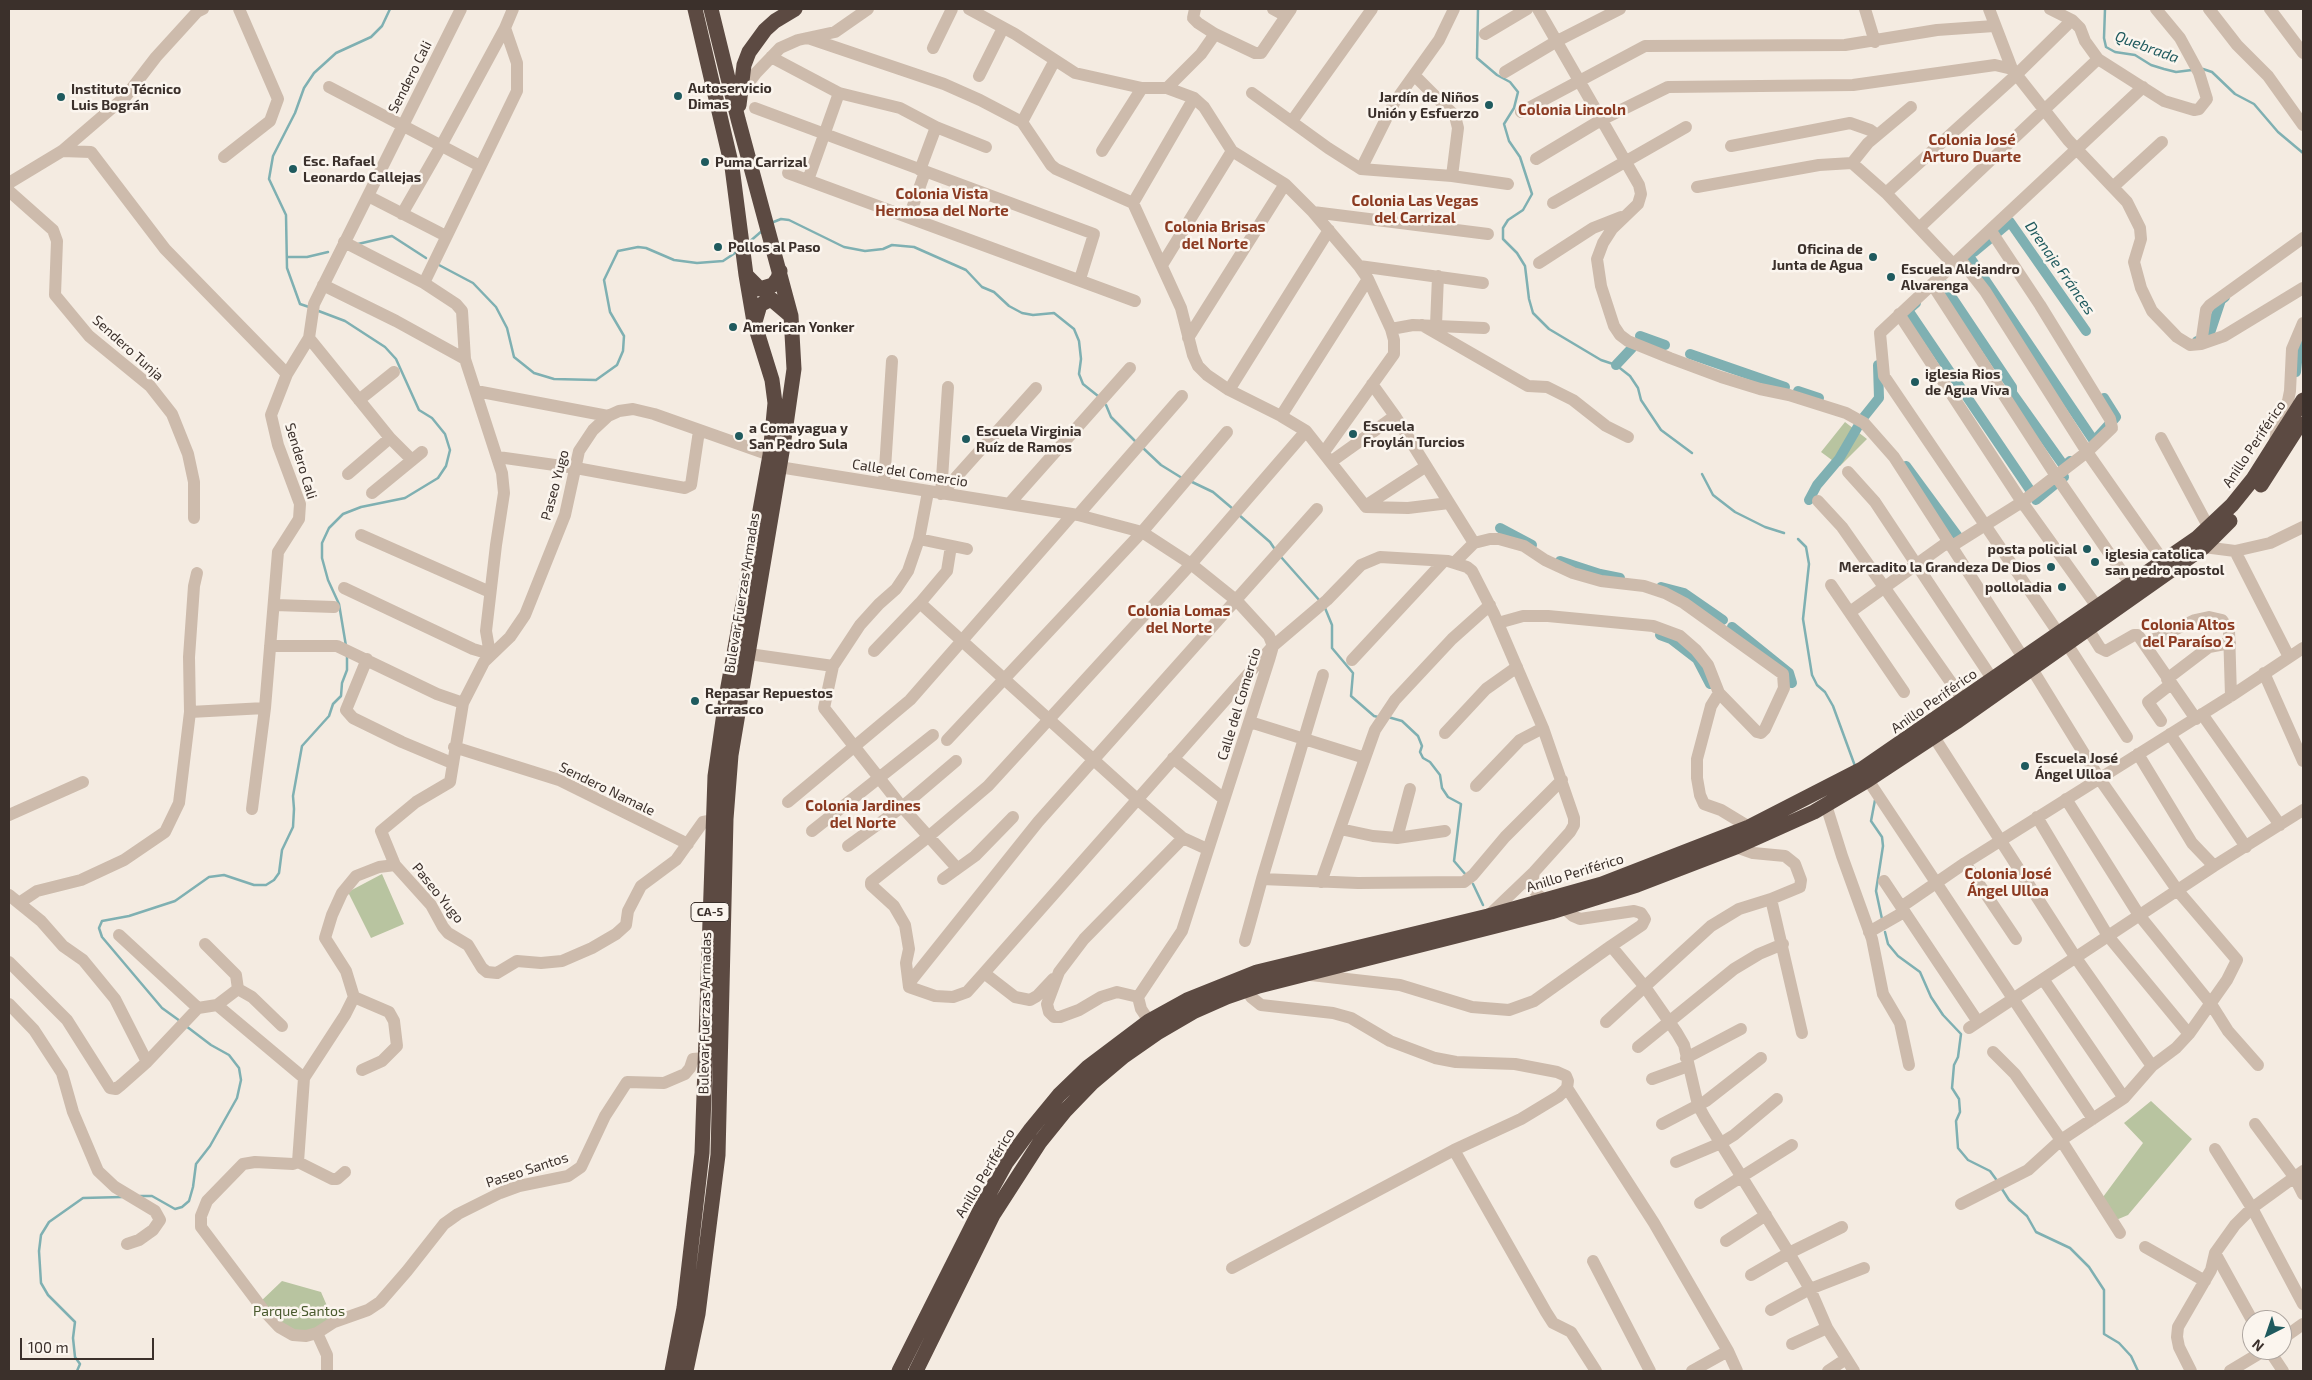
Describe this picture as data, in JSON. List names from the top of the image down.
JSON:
{
  "streets": {
    "highway": ["Anillo Periférico", "Bulevar Fuerzas Armadas", "CA-5"],
    "street": [
      "Sendero Cali",
      "Sendero Tunja",
      "Calle del Comercio",
      "Paseo Yugo",
      "Sendero Namale",
      "Paseo Santos"
    ]
  },
  "crossings": [
    ["Calle del Comercio", "Paseo Yugo"],
    ["Calle del Comercio", "Bulevar Fuerzas Armadas"],
    ["Paseo Yugo", "Bulevar Fuerzas Armadas"],
    ["Paseo Yugo", "Sendero Namale"],
    ["Bulevar Fuerzas Armadas", "Paseo Santos"]
  ],
  "districts": [
    "Colonia Lincoln",
    "Colonia José Arturo Duarte",
    "Colonia Vista Hermosa del Norte",
    "Colonia Las Vegas del Carrizal",
    "Colonia Brisas del Norte",
    "Colonia Lomas del Norte",
    "Colonia Altos del Paraíso 2",
    "Colonia Jardines del Norte",
    "Colonia José Ángel Ulloa"
  ],
  "water": ["Quebrada", "Drenaje Fránces"],
  "parks": ["Parque Santos"],
  "places": [
    "Autoservicio Dimas",
    "Instituto Técnico Luis Bográn",
    "Jardín de Niños Unión y Esfuerzo",
    "Puma Carrizal",
    "Esc. Rafael Leonardo Callejas",
    "Pollos al Paso",
    "Oficina de Junta de Agua",
    "Escuela Alejandro Alvarenga",
    "American Yonker",
    "iglesia Rios de Agua Viva",
    "Escuela Froylán Turcios",
    "a Comayagua y San Pedro Sula",
    "Escuela Virginia Ruíz de Ramos",
    "posta policial",
    "iglesia catolica san pedro apostol",
    "Mercadito la Grandeza De Dios",
    "polloladia",
    "Repasar Repuestos Carrasco",
    "Escuela José Ángel Ulloa"
  ],
  "scale_bar": "100 m",
  "north": "bottom left"
}
